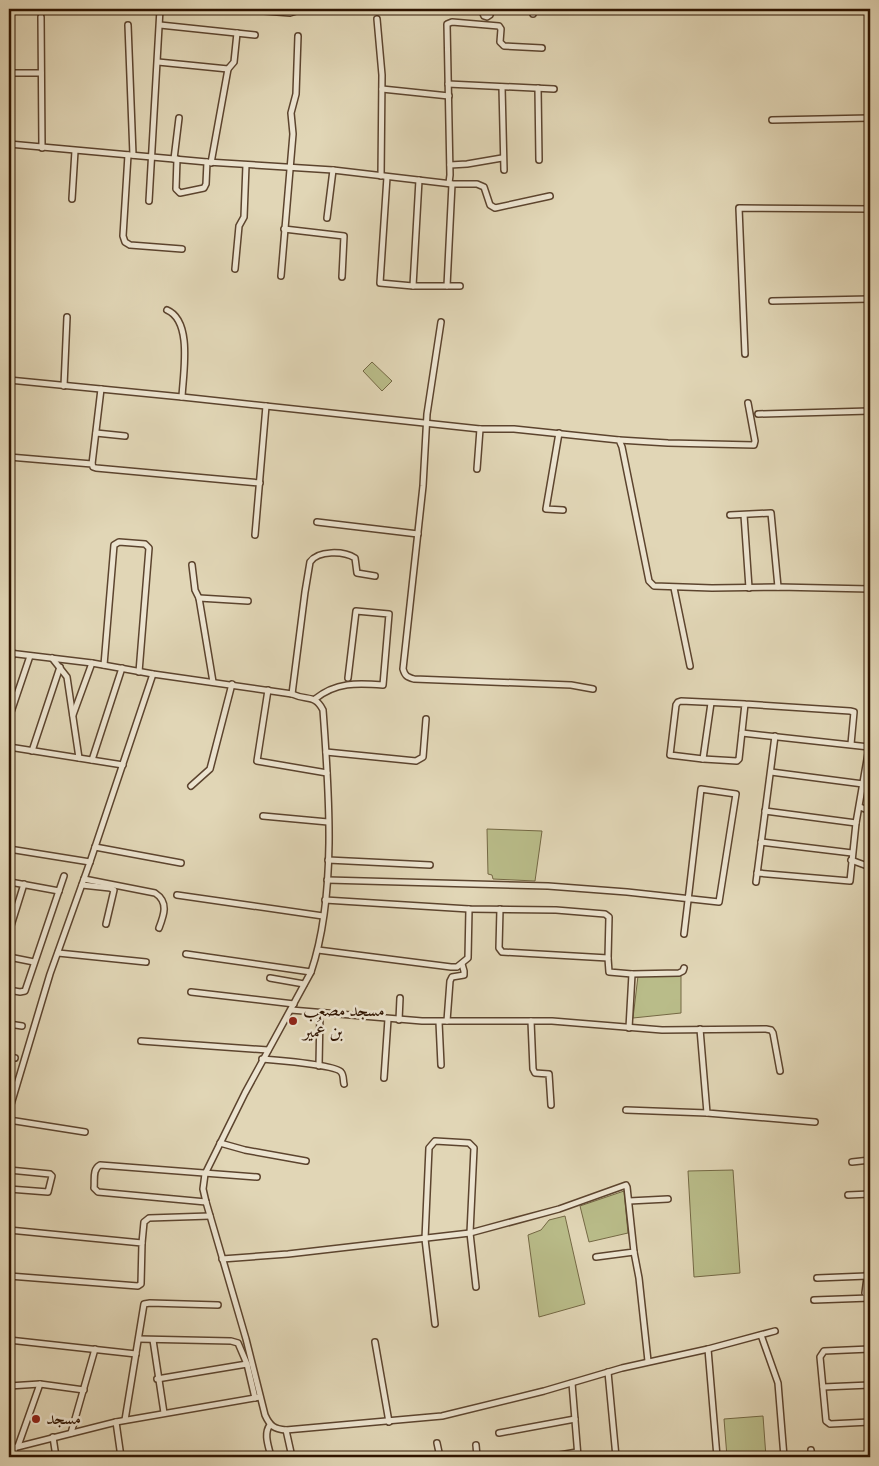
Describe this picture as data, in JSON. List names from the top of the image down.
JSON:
{
  "places": ["مسجد مصعب بن عُمير", "مسجد"]
}
